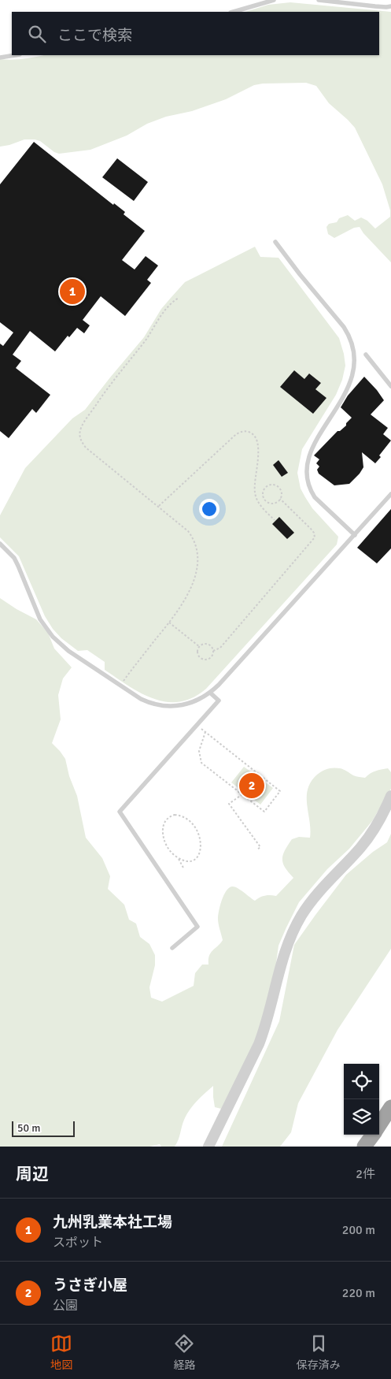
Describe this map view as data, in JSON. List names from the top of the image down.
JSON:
{
  "scale_bar": "50 m",
  "page": {
    "search": "ここで検索",
    "pins": ["1", "2"],
    "scale": "50 m",
    "heading": ["周辺", "2件"],
    "list": [
      {
        "mark": "1",
        "name": "九州乳業本社工場",
        "note": "スポット",
        "value": "200 m"
      },
      {
        "mark": "2",
        "name": "うさぎ小屋",
        "note": "公園",
        "value": "220 m"
      }
    ],
    "nav": ["地図", "経路", "保存済み"]
  }
}
